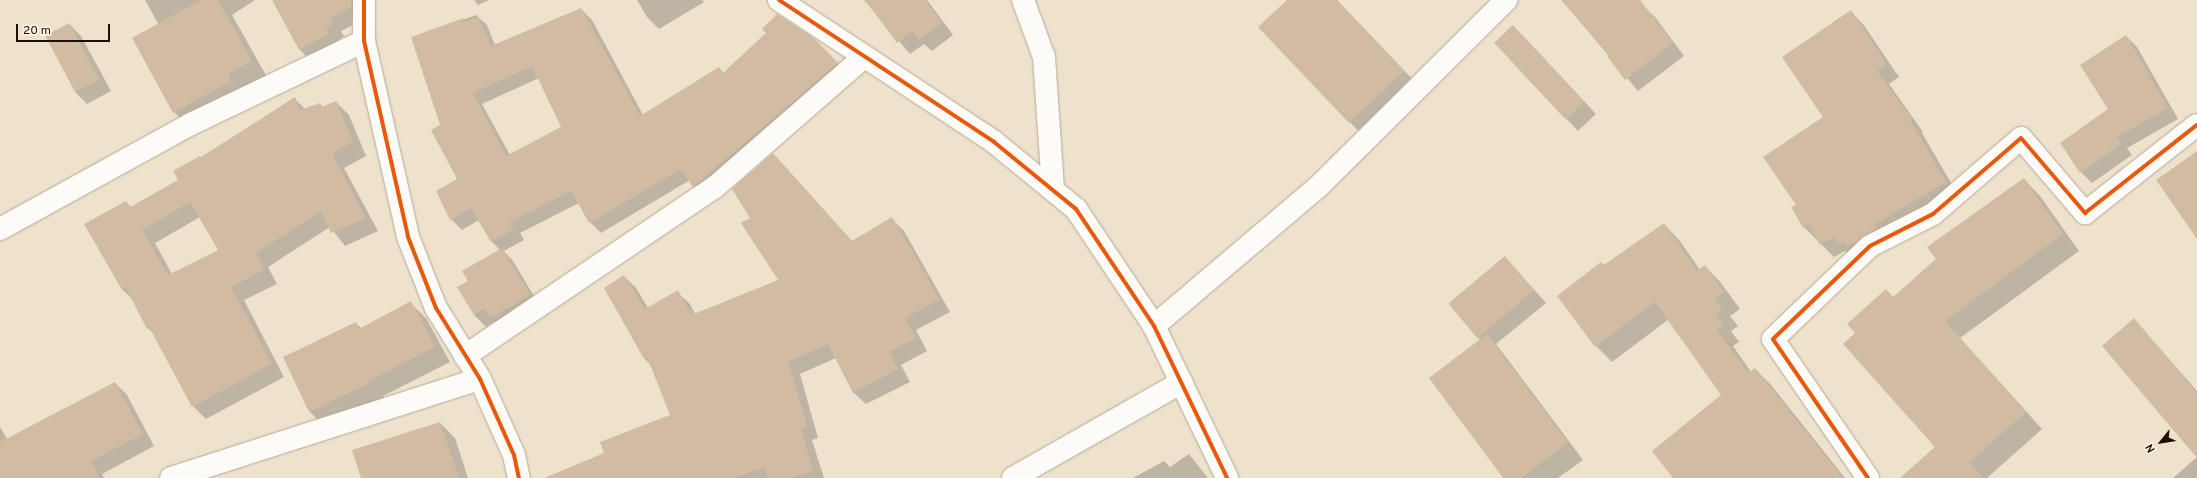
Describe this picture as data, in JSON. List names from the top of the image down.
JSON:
{
  "scale_bar": "20 m",
  "north": "bottom left"
}
